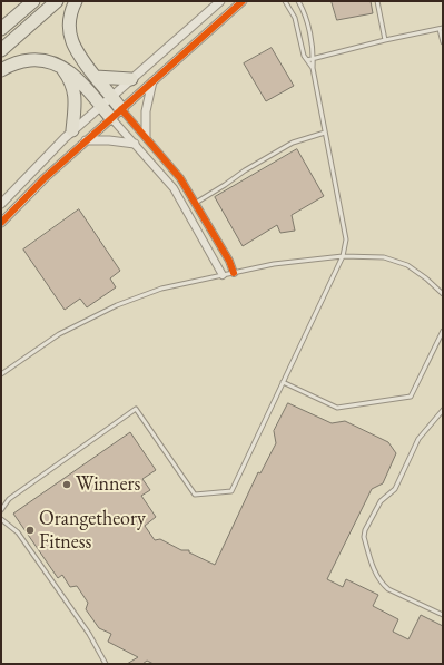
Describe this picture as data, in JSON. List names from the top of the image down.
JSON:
{
  "places": ["Winners", "Orangetheory Fitness"]
}
